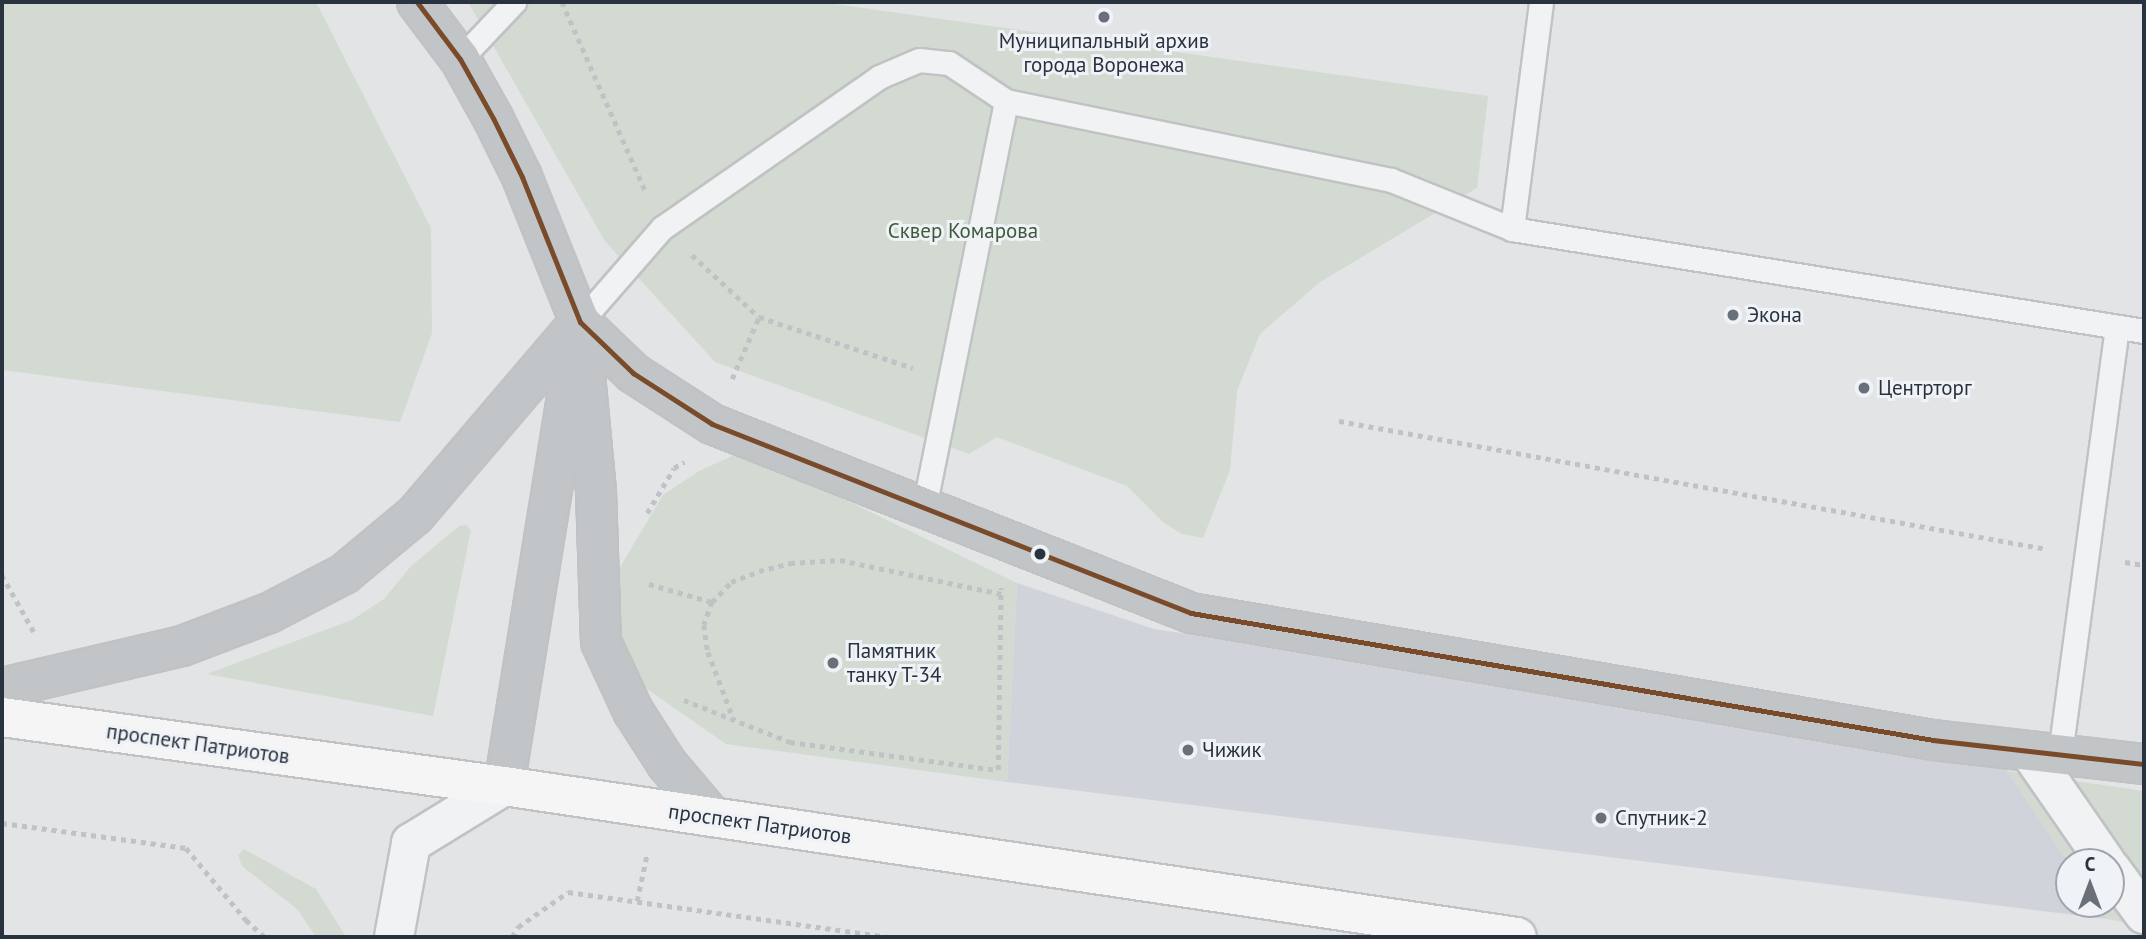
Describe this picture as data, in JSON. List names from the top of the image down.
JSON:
{
  "streets": {
    "highway": ["проспект Патриотов"]
  },
  "parks": ["Сквер Комарова"],
  "places": [
    "Муниципальный архив города Воронежа",
    "Экона",
    "Центрторг",
    "Памятник танку Т-34",
    "Чижик",
    "Спутник-2"
  ],
  "north": "top"
}
